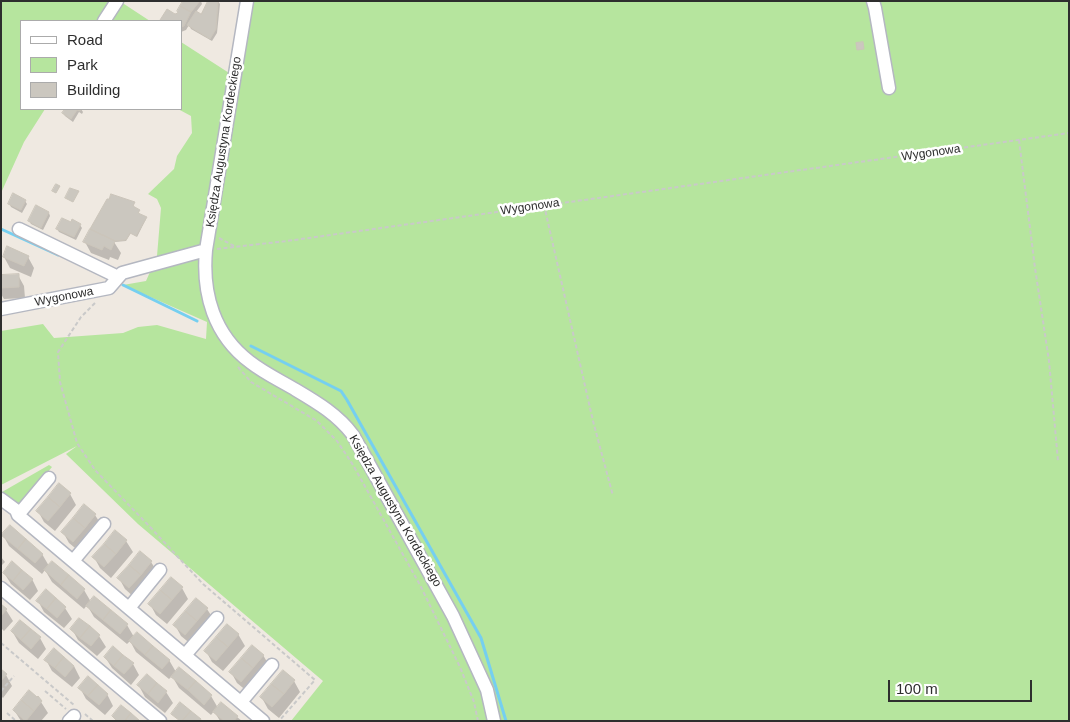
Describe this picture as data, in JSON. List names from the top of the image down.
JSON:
{
  "streets": {
    "street": ["Księdza Augustyna Kordeckiego", "Wygonowa"]
  },
  "crossings": [
    ["Księdza Augustyna Kordeckiego", "Wygonowa"]
  ],
  "legend": ["Road", "Park", "Building"],
  "scale_bar": "100 m"
}
